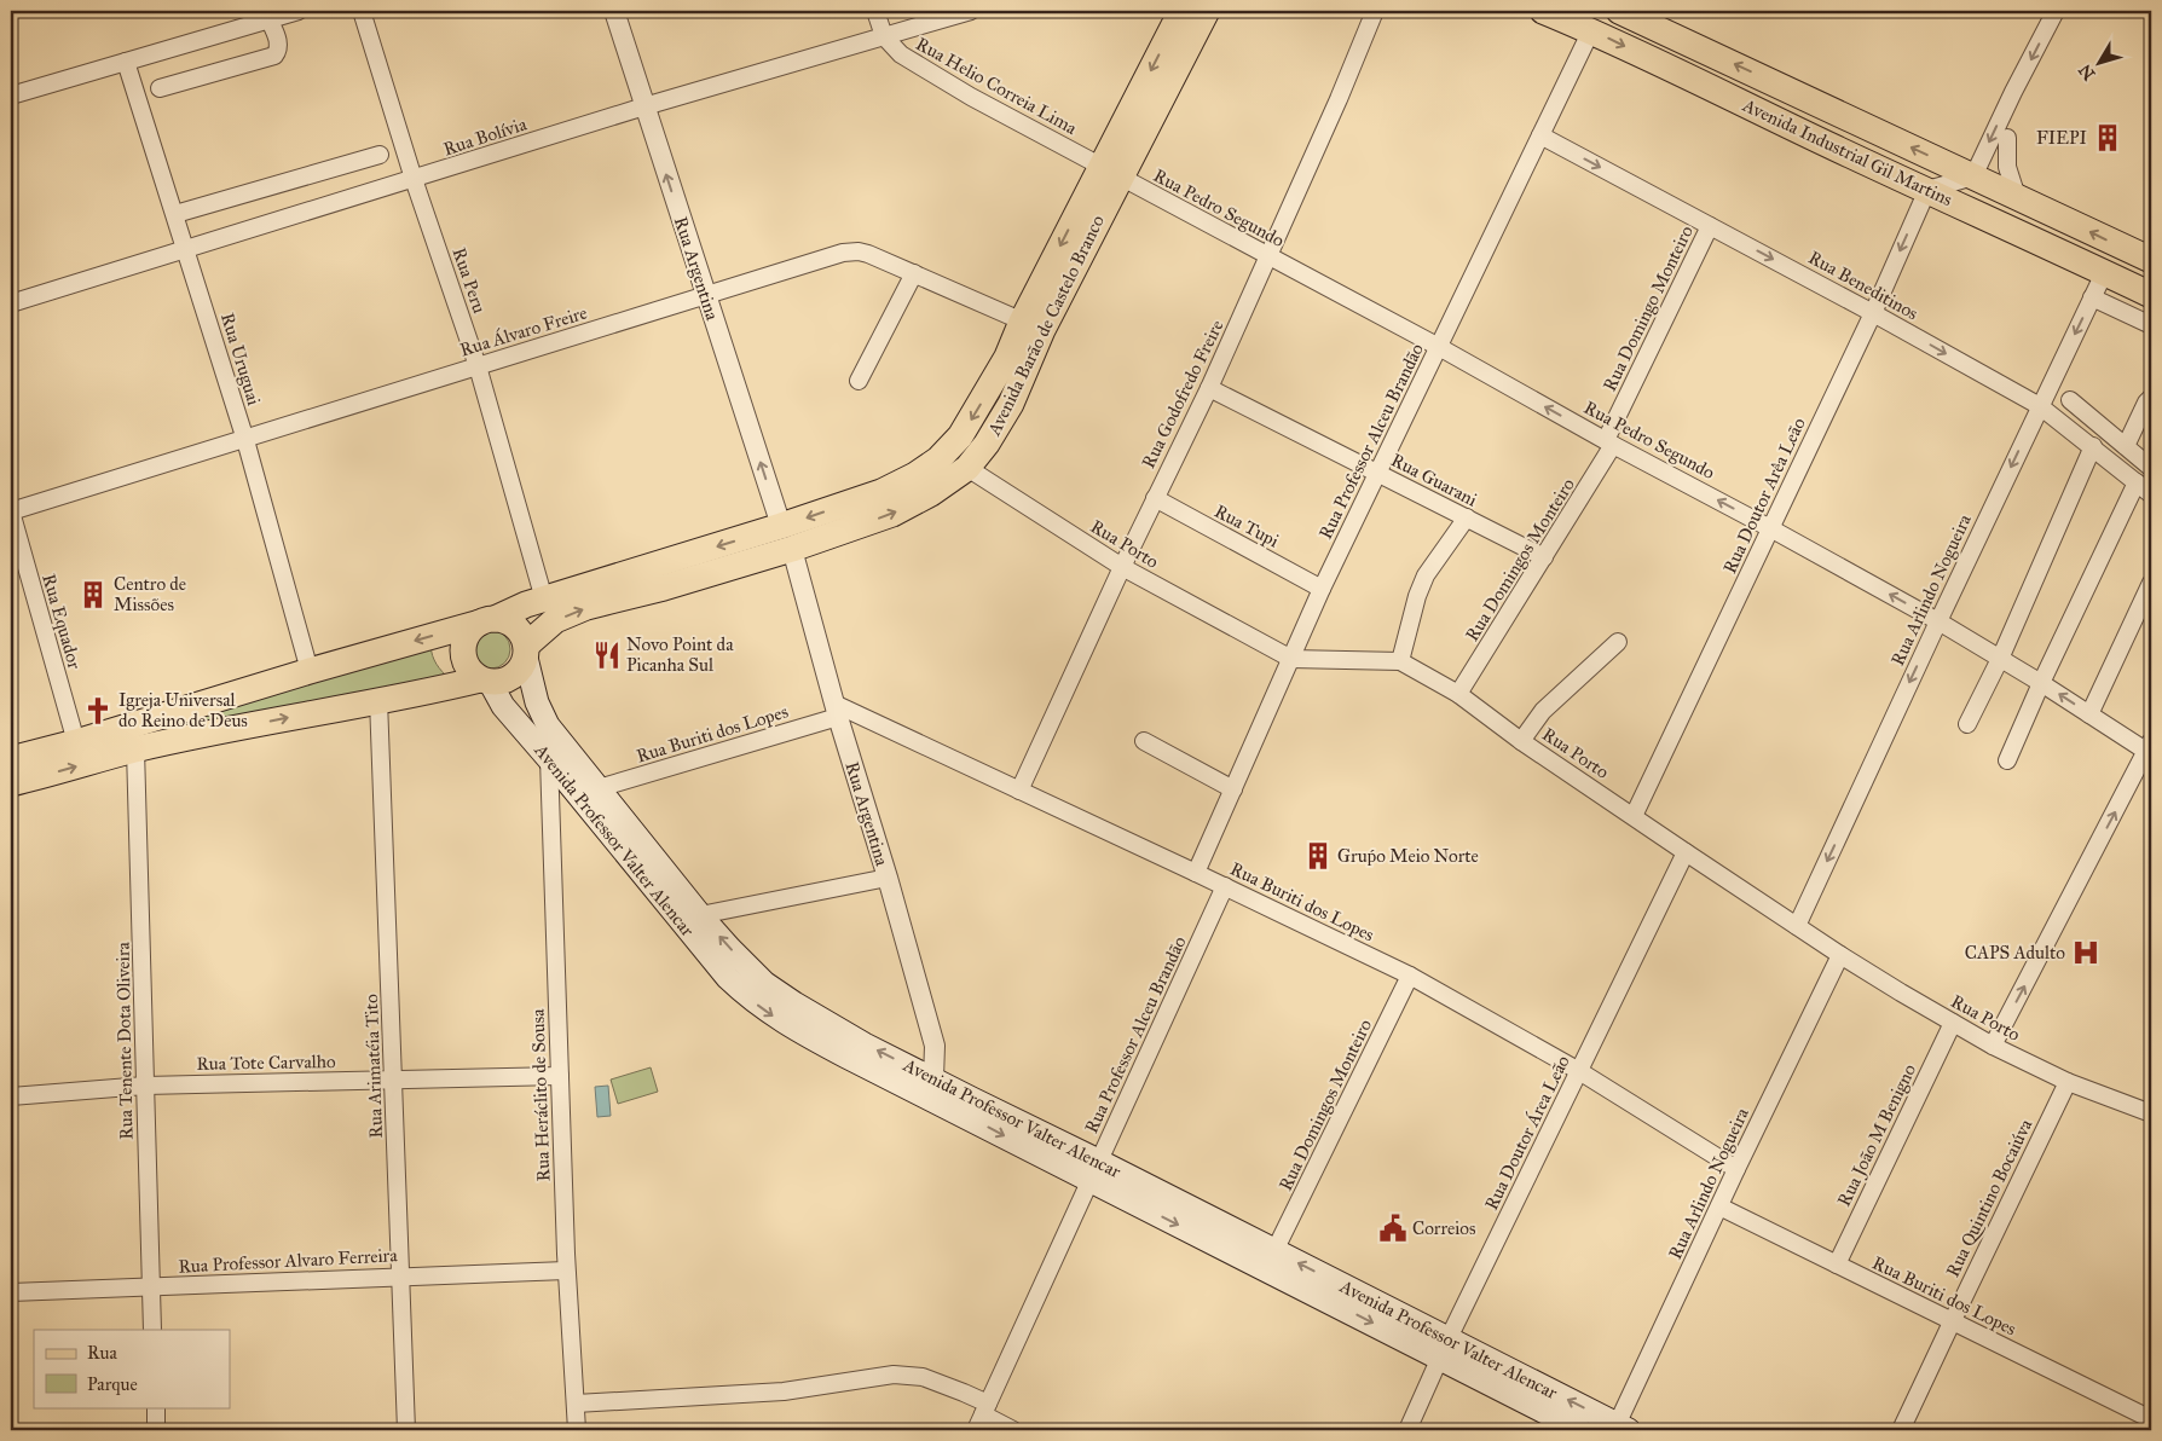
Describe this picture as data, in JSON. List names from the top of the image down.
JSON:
{
  "streets": {
    "main road": ["Avenida Industrial Gil Martins", "Avenida Barão de Castelo Branco", "Avenida Professor Valter Alencar"],
    "street": [
      "Rua Helio Correia Lima",
      "Rua Bolívia",
      "Rua Pedro Segundo",
      "Rua Argentina",
      "Rua Peru",
      "Rua Beneditinos",
      "Rua Domingo Monteiro",
      "Rua Álvaro Freire",
      "Rua Uruguai",
      "Rua Godofredo Freire",
      "Rua Professor Alceu Brandão",
      "Rua Guarani",
      "Rua Doutor Arêa Leão",
      "Rua Tupi",
      "Rua Porto",
      "Rua Domingos Monteiro",
      "Rua Arlindo Nogueira",
      "Rua Equador",
      "Rua Buriti dos Lopes",
      "Rua Tenente Dota Oliveira",
      "Rua Tote Carvalho",
      "Rua Arimatéia Tito",
      "Rua Heráclito de Sousa",
      "Rua Doutor Área Leão",
      "Rua João M Benigno",
      "Rua Quintino Bocaiúva",
      "Rua Professor Alvaro Ferreira"
    ]
  },
  "crossings": [
    ["Rua Helio Correia Lima", "Rua Bolívia"],
    ["Rua Helio Correia Lima", "Rua Pedro Segundo"],
    ["Rua Helio Correia Lima", "Avenida Barão de Castelo Branco"],
    ["Rua Bolívia", "Rua Argentina"],
    ["Rua Bolívia", "Rua Peru"],
    ["Rua Bolívia", "Rua Uruguai"],
    ["Avenida Industrial Gil Martins", "Rua Professor Alceu Brandão"],
    ["Avenida Industrial Gil Martins", "Rua Doutor Arêa Leão"],
    ["Avenida Industrial Gil Martins", "Rua Arlindo Nogueira"],
    ["Rua Pedro Segundo", "Rua Domingo Monteiro"],
    ["Rua Pedro Segundo", "Avenida Barão de Castelo Branco"],
    ["Rua Pedro Segundo", "Rua Godofredo Freire"],
    ["Rua Pedro Segundo", "Rua Professor Alceu Brandão"],
    ["Rua Pedro Segundo", "Rua Doutor Arêa Leão"],
    ["Rua Pedro Segundo", "Rua Domingos Monteiro"],
    ["Rua Pedro Segundo", "Rua Arlindo Nogueira"],
    ["Rua Argentina", "Avenida Barão de Castelo Branco"],
    ["Rua Argentina", "Rua Álvaro Freire"],
    ["Rua Argentina", "Rua Buriti dos Lopes"],
    ["Rua Argentina", "Avenida Professor Valter Alencar"],
    ["Rua Peru", "Avenida Barão de Castelo Branco"],
    ["Rua Peru", "Rua Álvaro Freire"],
    ["Rua Beneditinos", "Rua Domingo Monteiro"],
    ["Rua Beneditinos", "Rua Professor Alceu Brandão"],
    ["Rua Beneditinos", "Rua Doutor Arêa Leão"],
    ["Rua Beneditinos", "Rua Arlindo Nogueira"],
    ["Rua Domingo Monteiro", "Rua Domingos Monteiro"],
    ["Avenida Barão de Castelo Branco", "Rua Álvaro Freire"],
    ["Avenida Barão de Castelo Branco", "Rua Uruguai"],
    ["Avenida Barão de Castelo Branco", "Rua Porto"],
    ["Avenida Barão de Castelo Branco", "Rua Equador"],
    ["Avenida Barão de Castelo Branco", "Avenida Professor Valter Alencar"],
    ["Rua Álvaro Freire", "Rua Uruguai"],
    ["Rua Álvaro Freire", "Rua Equador"],
    ["Rua Godofredo Freire", "Rua Guarani"],
    ["Rua Godofredo Freire", "Rua Tupi"],
    ["Rua Godofredo Freire", "Rua Porto"],
    ["Rua Godofredo Freire", "Rua Buriti dos Lopes"],
    ["Rua Professor Alceu Brandão", "Rua Guarani"],
    ["Rua Professor Alceu Brandão", "Rua Tupi"],
    ["Rua Professor Alceu Brandão", "Rua Porto"],
    ["Rua Professor Alceu Brandão", "Rua Buriti dos Lopes"],
    ["Rua Professor Alceu Brandão", "Avenida Professor Valter Alencar"],
    ["Rua Guarani", "Rua Domingos Monteiro"],
    ["Rua Doutor Arêa Leão", "Rua Porto"],
    ["Rua Porto", "Rua Domingos Monteiro"],
    ["Rua Porto", "Rua Arlindo Nogueira"],
    ["Rua Porto", "Rua Doutor Área Leão"],
    ["Rua Porto", "Rua João M Benigno"],
    ["Rua Porto", "Rua Quintino Bocaiúva"],
    ["Rua Domingos Monteiro", "Rua Buriti dos Lopes"],
    ["Rua Domingos Monteiro", "Avenida Professor Valter Alencar"],
    ["Rua Arlindo Nogueira", "Rua Buriti dos Lopes"],
    ["Rua Arlindo Nogueira", "Avenida Professor Valter Alencar"],
    ["Rua Buriti dos Lopes", "Avenida Professor Valter Alencar"],
    ["Rua Buriti dos Lopes", "Rua Doutor Área Leão"],
    ["Rua Buriti dos Lopes", "Rua João M Benigno"],
    ["Rua Buriti dos Lopes", "Rua Quintino Bocaiúva"],
    ["Avenida Professor Valter Alencar", "Rua Heráclito de Sousa"],
    ["Avenida Professor Valter Alencar", "Rua Doutor Área Leão"],
    ["Rua Tenente Dota Oliveira", "Rua Tote Carvalho"],
    ["Rua Tenente Dota Oliveira", "Rua Professor Alvaro Ferreira"],
    ["Rua Tote Carvalho", "Rua Arimatéia Tito"],
    ["Rua Tote Carvalho", "Rua Heráclito de Sousa"],
    ["Rua Arimatéia Tito", "Rua Professor Alvaro Ferreira"],
    ["Rua Heráclito de Sousa", "Rua Professor Alvaro Ferreira"]
  ],
  "one_way": ["Rua Pedro Segundo", "Rua Argentina", "Rua Beneditinos"],
  "places": {
    "building": ["FIEPI", "Centro de Missões", "Gruṕo Meio Norte"],
    "restaurant": ["Novo Point da Picanha Sul"],
    "church": ["Igreja Universal do Reino de Deus"],
    "hospital": ["CAPS Adulto"],
    "public building": ["Correios"]
  },
  "legend": ["Rua", "Parque"],
  "north": "bottom left"
}
